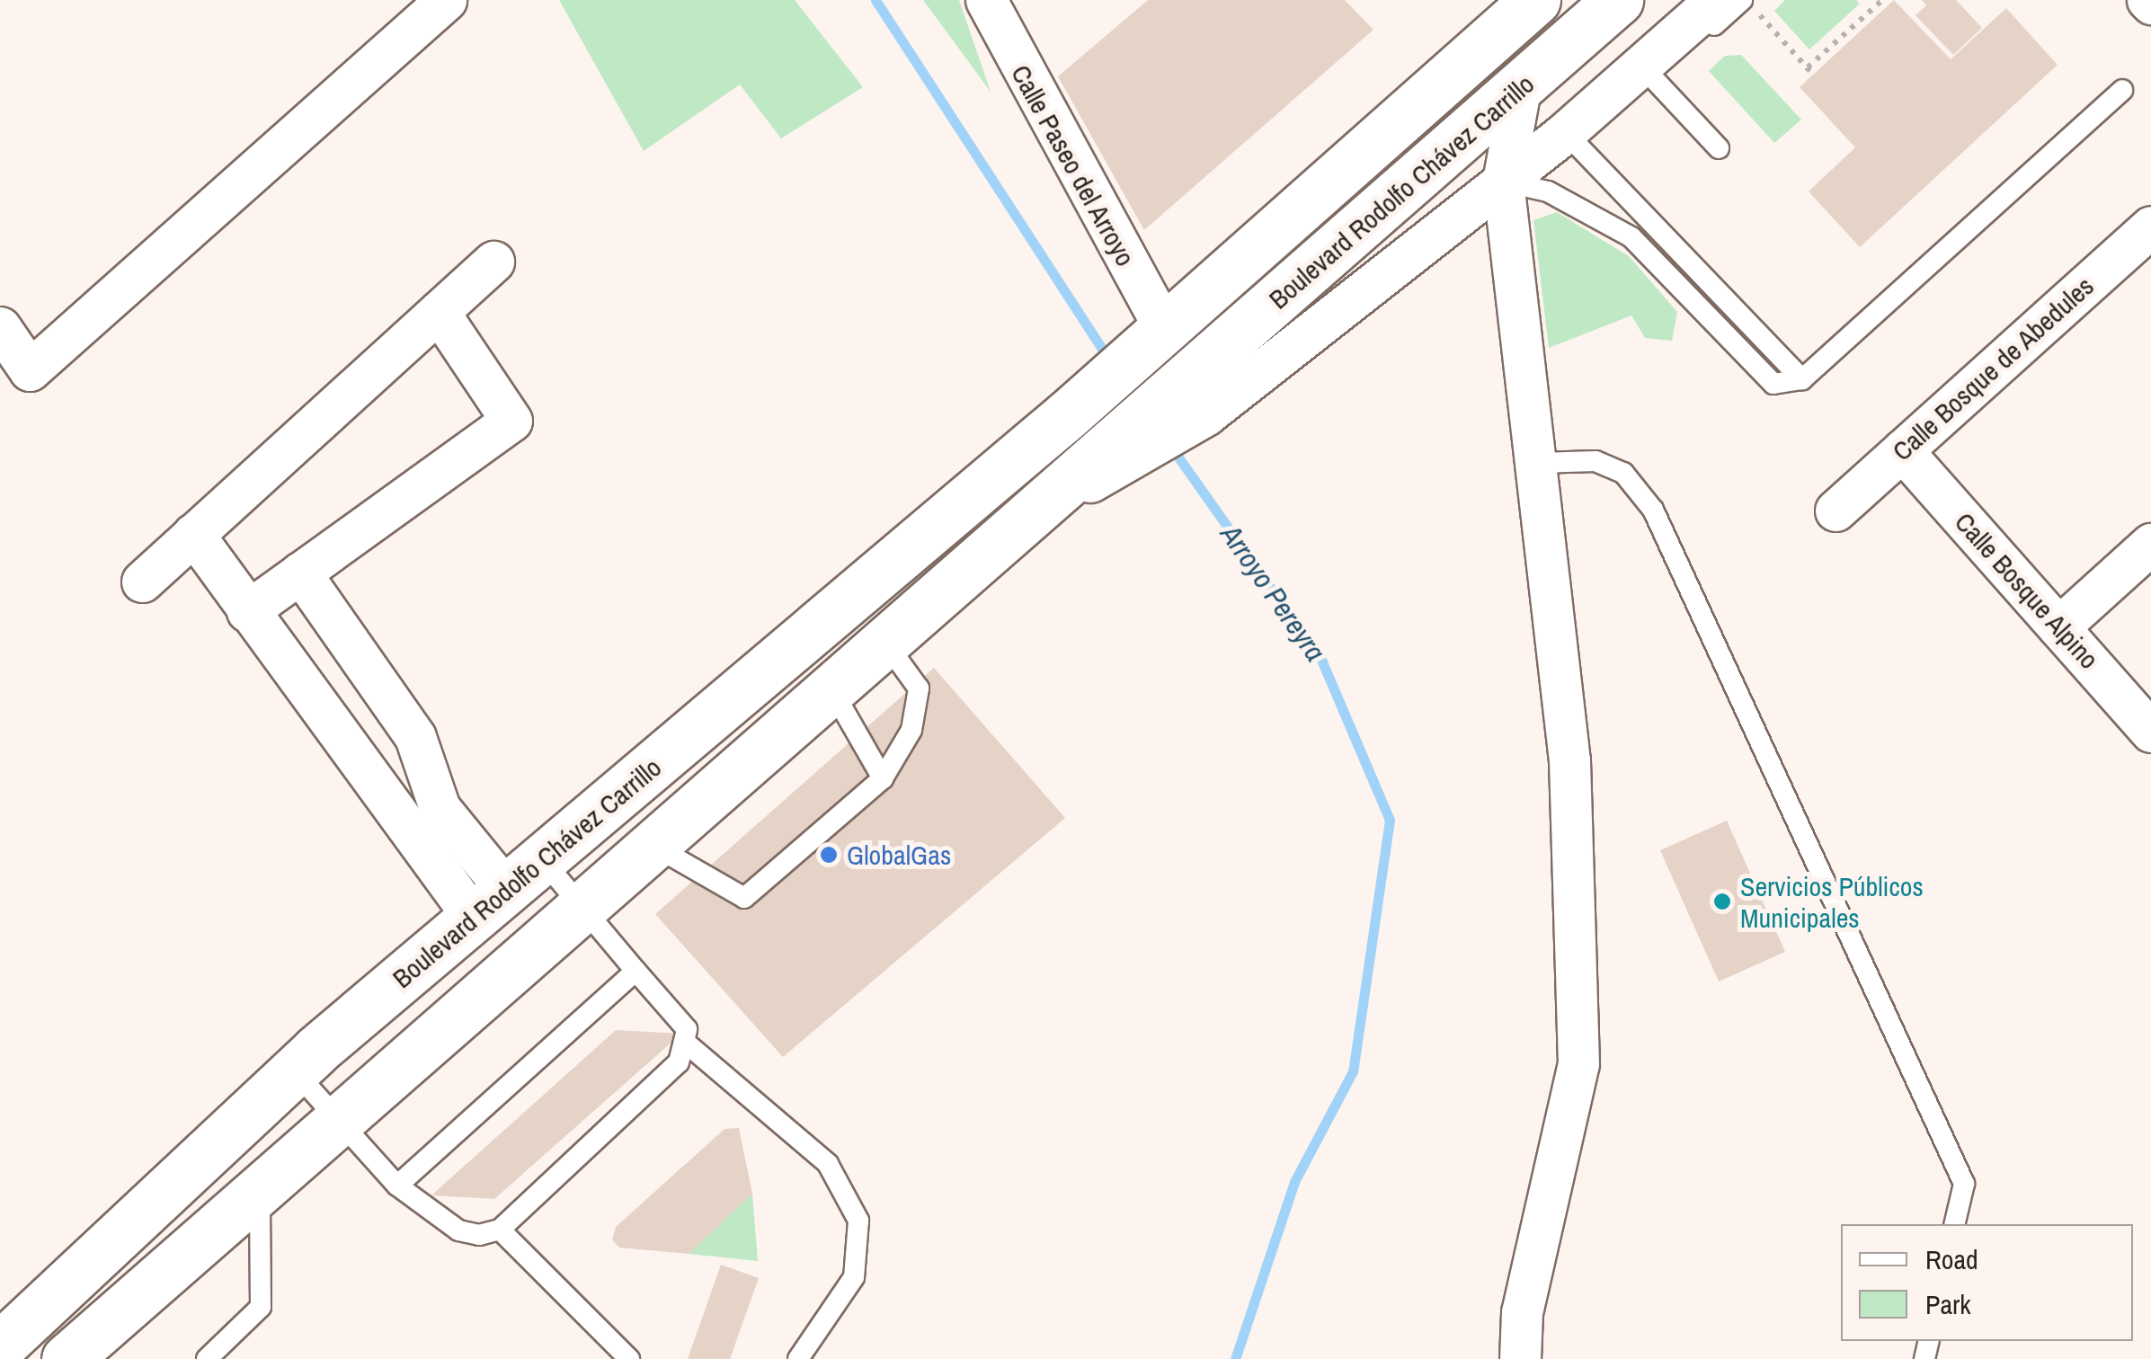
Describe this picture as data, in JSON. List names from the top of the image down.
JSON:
{
  "streets": {
    "main road": ["Boulevard Rodolfo Chávez Carrillo"],
    "street": ["Calle Paseo del Arroyo", "Calle Bosque de Abedules", "Calle Bosque Alpino"]
  },
  "crossings": [
    ["Calle Paseo del Arroyo", "Boulevard Rodolfo Chávez Carrillo"],
    ["Calle Bosque de Abedules", "Calle Bosque Alpino"]
  ],
  "water": ["Arroyo Pereyra"],
  "places": ["GlobalGas", "Servicios Públicos Municipales"],
  "legend": ["Road", "Park"]
}
